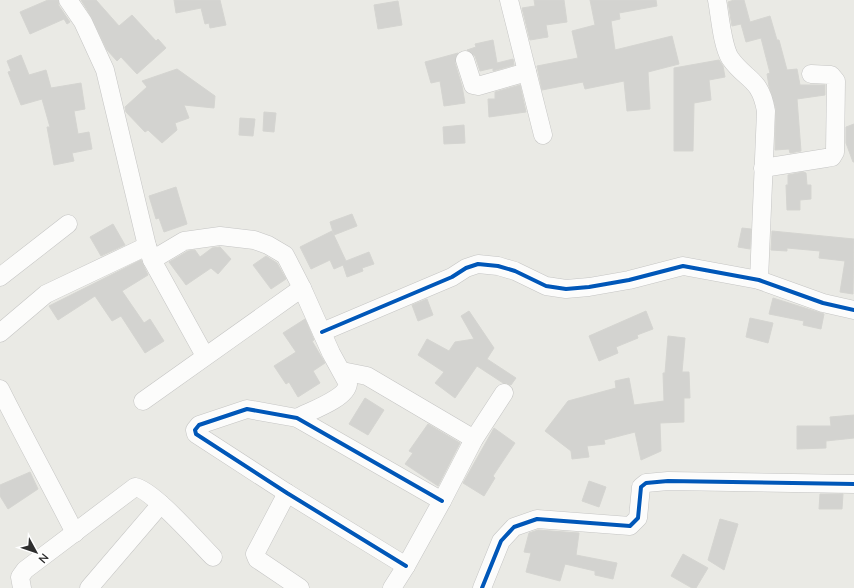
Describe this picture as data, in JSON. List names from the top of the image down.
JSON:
{
  "north": "bottom right"
}
